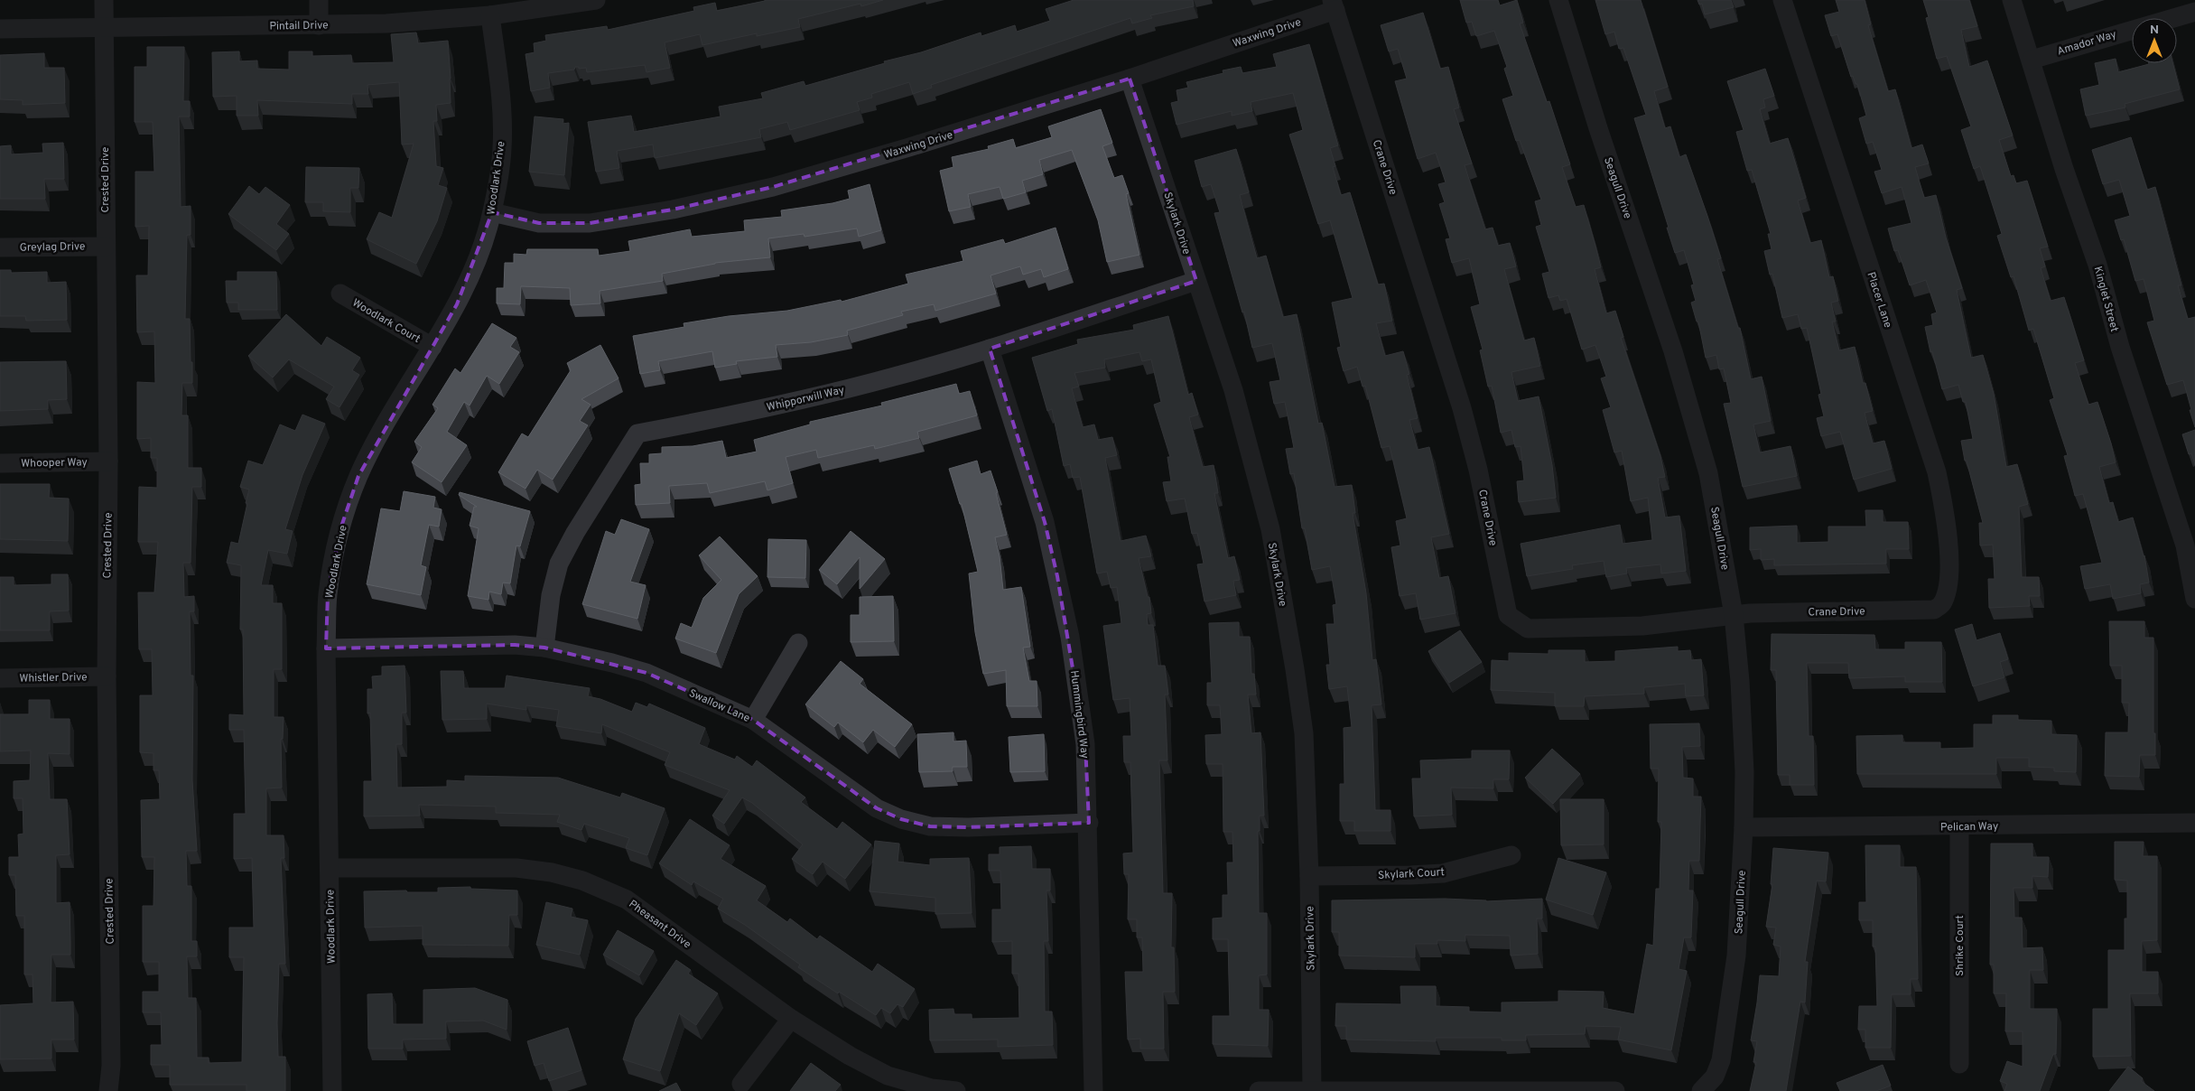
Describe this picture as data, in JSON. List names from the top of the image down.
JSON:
{
  "streets": {
    "street": [
      "Pintail Drive",
      "Waxwing Drive",
      "Amador Way",
      "Crane Drive",
      "Woodlark Drive",
      "Crested Drive",
      "Seagull Drive",
      "Skylark Drive",
      "Greylag Drive",
      "Kinglet Street",
      "Placer Lane",
      "Woodlark Court",
      "Whipporwill Way",
      "Whooper Way",
      "Whistler Drive",
      "Swallow Lane",
      "Hummingbird Way",
      "Pelican Way",
      "Skylark Court",
      "Pheasant Drive",
      "Shrike Court"
    ]
  },
  "crossings": [
    ["Pintail Drive", "Woodlark Drive"],
    ["Pintail Drive", "Crested Drive"],
    ["Waxwing Drive", "Crane Drive"],
    ["Waxwing Drive", "Woodlark Drive"],
    ["Waxwing Drive", "Skylark Drive"],
    ["Amador Way", "Kinglet Street"],
    ["Crane Drive", "Seagull Drive"],
    ["Crane Drive", "Placer Lane"],
    ["Woodlark Drive", "Woodlark Court"],
    ["Woodlark Drive", "Swallow Lane"],
    ["Woodlark Drive", "Pheasant Drive"],
    ["Crested Drive", "Greylag Drive"],
    ["Crested Drive", "Whooper Way"],
    ["Crested Drive", "Whistler Drive"],
    ["Seagull Drive", "Pelican Way"],
    ["Skylark Drive", "Whipporwill Way"],
    ["Skylark Drive", "Skylark Court"],
    ["Whipporwill Way", "Swallow Lane"],
    ["Whipporwill Way", "Hummingbird Way"],
    ["Swallow Lane", "Hummingbird Way"],
    ["Pelican Way", "Shrike Court"]
  ],
  "north": "top"
}
